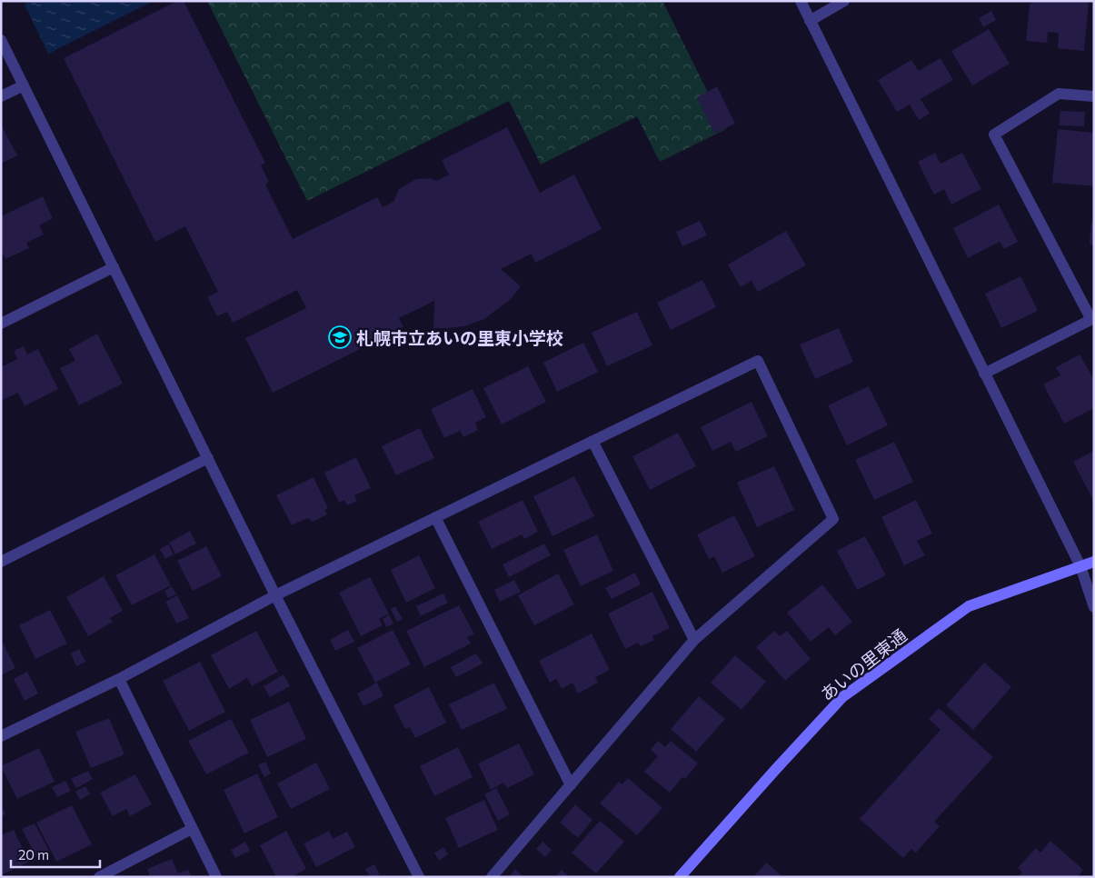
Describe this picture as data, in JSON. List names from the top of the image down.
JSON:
{
  "streets": {
    "street": ["あいの里東通"]
  },
  "places": {
    "school or university": ["札幌市立あいの里東小学校"]
  },
  "scale_bar": "20 m"
}
